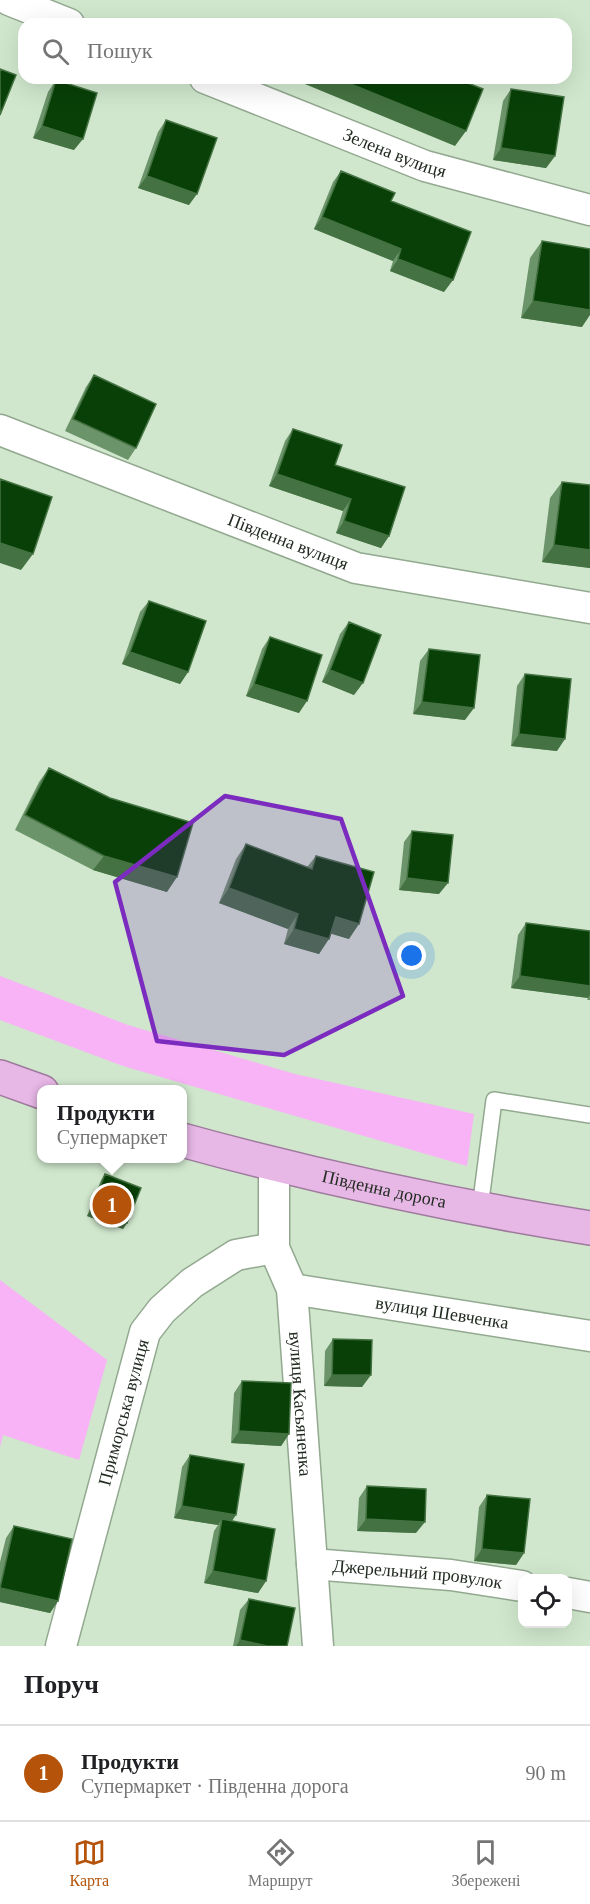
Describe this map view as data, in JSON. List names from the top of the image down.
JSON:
{
  "streets": {
    "highway": ["Південна дорога"],
    "street": [
      "Зелена вулиця",
      "Південна вулиця",
      "вулиця Шевченка",
      "вулиця Касьяненка",
      "Приморська вулиця",
      "Джерельний провулок"
    ]
  },
  "crossings": [
    ["Південна дорога", "вулиця Касьяненка"],
    ["вулиця Шевченка", "вулиця Касьяненка"],
    ["вулиця Касьяненка", "Приморська вулиця"],
    ["вулиця Касьяненка", "Джерельний провулок"]
  ],
  "page": {
    "search": "Пошук",
    "popup": ["Продукти", "Супермаркет"],
    "pins": "1",
    "heading": "Поруч",
    "list": [
      {
        "mark": "1",
        "name": "Продукти",
        "note": "Супермаркет · Південна дорога",
        "value": "90 m"
      }
    ],
    "nav": ["Карта", "Маршрут", "Збережені"]
  }
}
